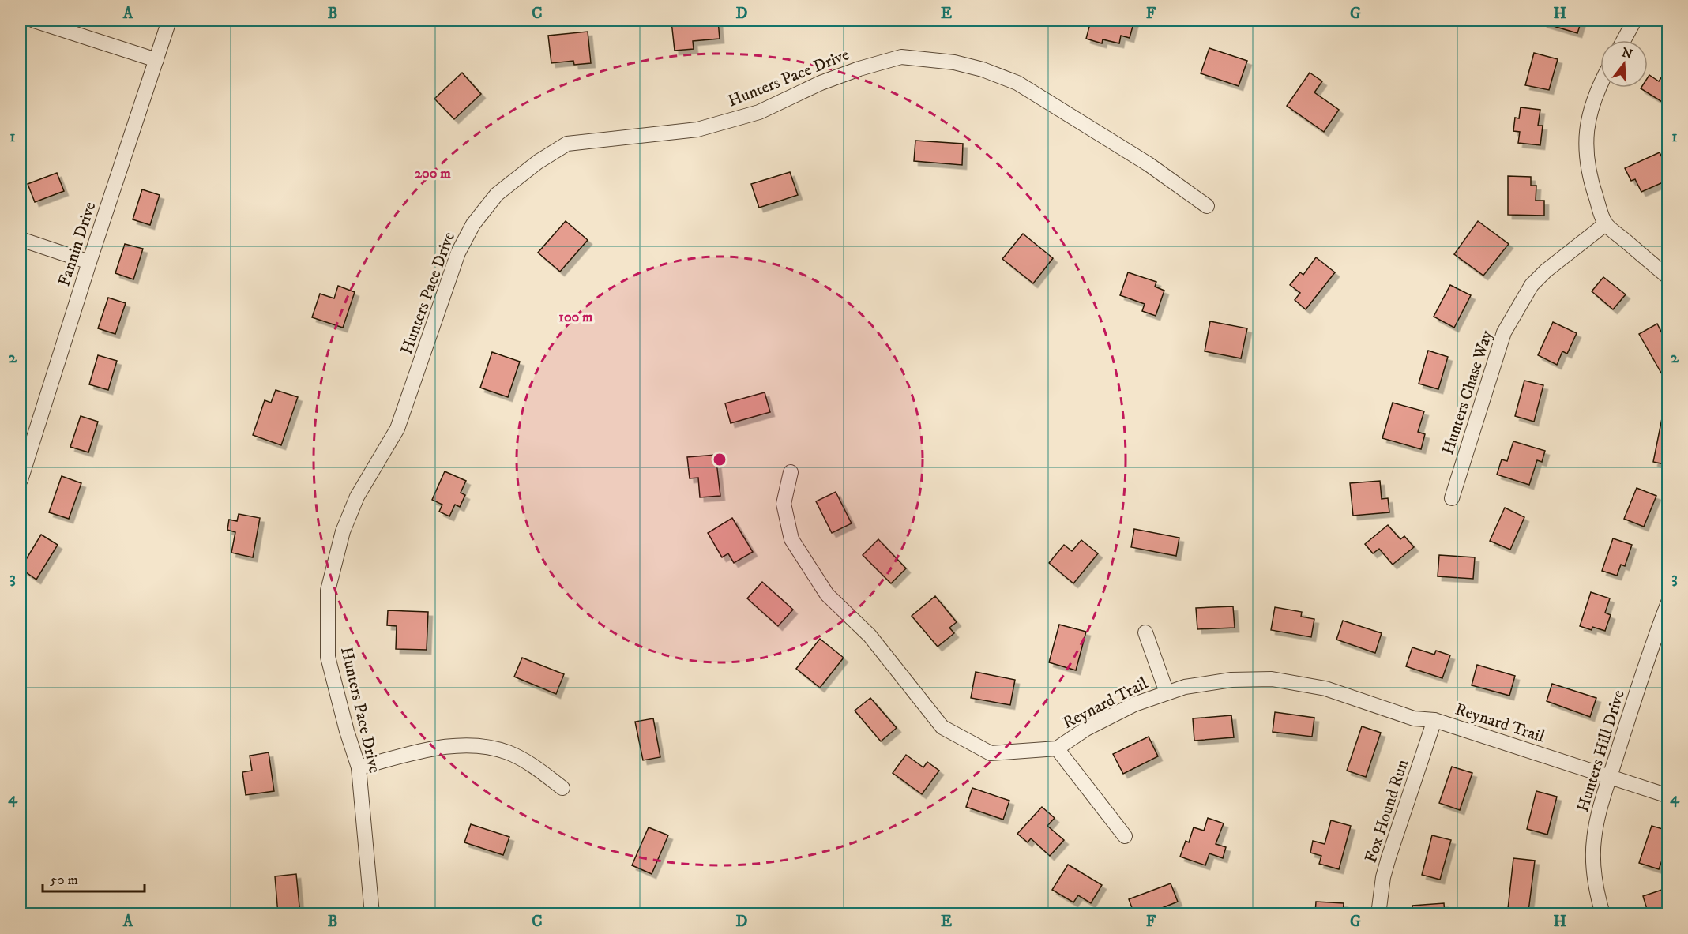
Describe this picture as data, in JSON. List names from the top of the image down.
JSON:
{
  "streets": {
    "street": [
      "Hunters Pace Drive",
      "Fannin Drive",
      "Hunters Chase Way",
      "Reynard Trail",
      "Hunters Hill Drive",
      "Fox Hound Run"
    ]
  },
  "crossings": [
    ["Reynard Trail", "Hunters Hill Drive"],
    ["Reynard Trail", "Fox Hound Run"]
  ],
  "scale_bar": "50 m",
  "north": "top",
  "grid": {
    "columns": [
      "A",
      "B",
      "C",
      "D",
      "E",
      "F",
      "G",
      "H"
    ],
    "rows": [
      "1",
      "2",
      "3",
      "4"
    ]
  },
  "rings": ["200 m", "100 m"]
}
